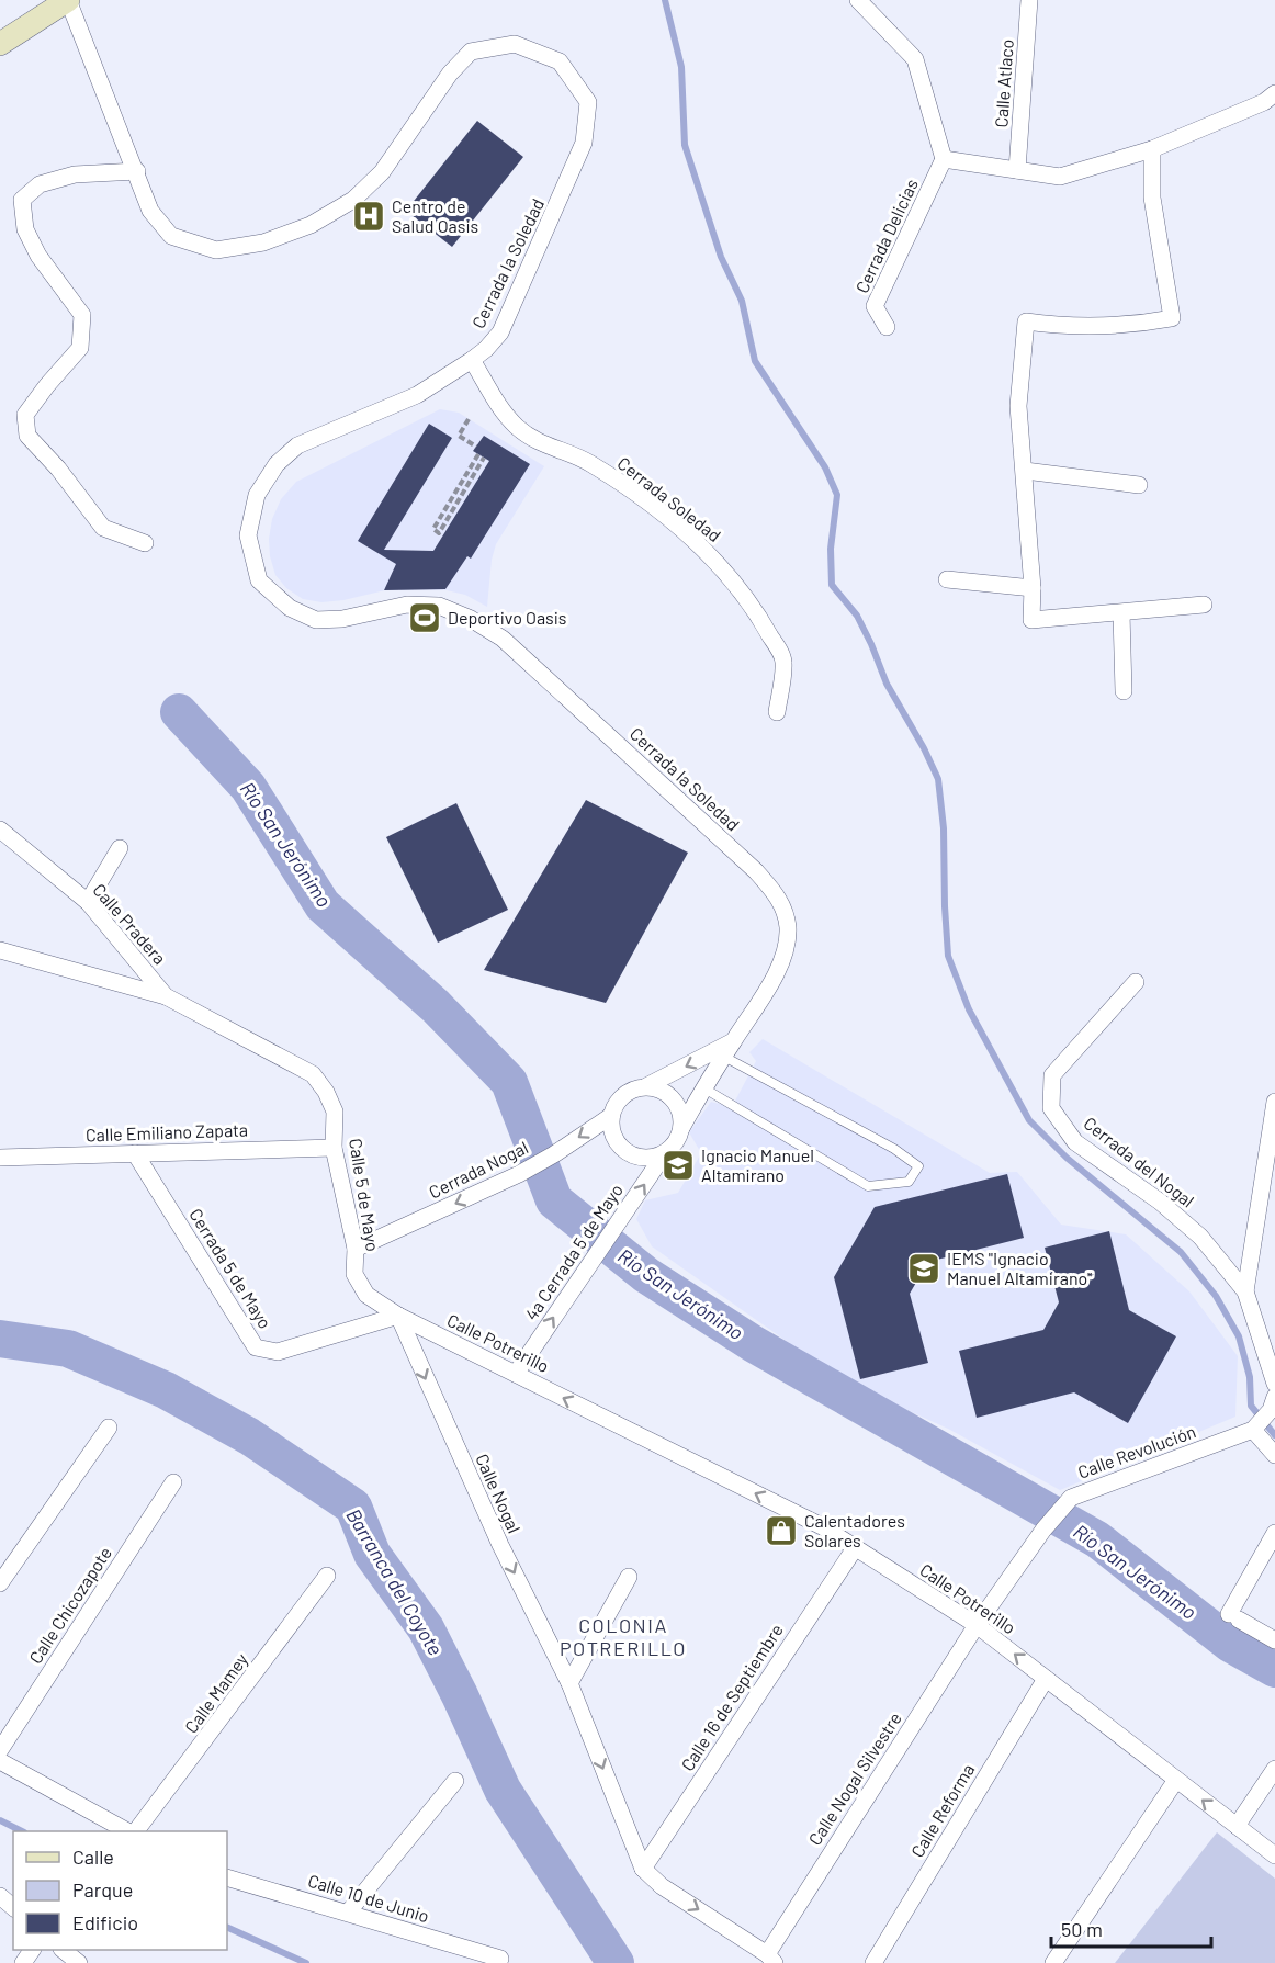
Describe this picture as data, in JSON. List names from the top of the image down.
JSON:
{
  "streets": {
    "street": [
      "Calle Atlaco",
      "Cerrada Delicias",
      "Cerrada la Soledad",
      "Cerrada Soledad",
      "Calle Pradera",
      "Calle Emiliano Zapata",
      "Cerrada del Nogal",
      "Cerrada Nogal",
      "Calle 5 de Mayo",
      "4a Cerrada 5 de Mayo",
      "Cerrada 5 de Mayo",
      "Calle Potrerillo",
      "Calle Revolución",
      "Calle Nogal",
      "Calle Chicozapote",
      "Calle Mamey",
      "Calle 16 de Septiembre",
      "Calle Nogal Silvestre",
      "Calle Reforma",
      "Calle 10 de Junio"
    ]
  },
  "crossings": [
    ["Cerrada la Soledad", "Cerrada Soledad"],
    ["Cerrada la Soledad", "Cerrada Nogal"],
    ["Cerrada la Soledad", "4a Cerrada 5 de Mayo"],
    ["Calle Pradera", "Calle 5 de Mayo"],
    ["Calle Emiliano Zapata", "Calle 5 de Mayo"],
    ["Calle Emiliano Zapata", "Cerrada 5 de Mayo"],
    ["Cerrada Nogal", "Calle 5 de Mayo"],
    ["Cerrada Nogal", "4a Cerrada 5 de Mayo"],
    ["Calle 5 de Mayo", "Cerrada 5 de Mayo"],
    ["Calle 5 de Mayo", "Calle Potrerillo"],
    ["Calle 5 de Mayo", "Calle Nogal"],
    ["4a Cerrada 5 de Mayo", "Calle Potrerillo"],
    ["Cerrada 5 de Mayo", "Calle Potrerillo"],
    ["Cerrada 5 de Mayo", "Calle Nogal"],
    ["Calle Potrerillo", "Calle Revolución"],
    ["Calle Potrerillo", "Calle Nogal"],
    ["Calle Potrerillo", "Calle 16 de Septiembre"],
    ["Calle Potrerillo", "Calle Nogal Silvestre"],
    ["Calle Potrerillo", "Calle Reforma"],
    ["Calle Revolución", "Calle Nogal Silvestre"],
    ["Calle Nogal", "Calle 16 de Septiembre"],
    ["Calle Nogal", "Calle Nogal Silvestre"]
  ],
  "one_way": [
    "Cerrada Nogal",
    "4a Cerrada 5 de Mayo",
    "Calle Potrerillo",
    "Calle Nogal"
  ],
  "districts": ["COLONIA POTRERILLO"],
  "water": ["Río San Jerónimo", "Barranca del Coyote"],
  "places": {
    "hospital": ["Centro de Salud Oasis"],
    "sports": ["Deportivo Oasis"],
    "school or university": ["Ignacio Manuel Altamirano", "IEMS \"Ignacio Manuel Altamirano\""],
    "shop": ["Calentadores Solares"]
  },
  "legend": ["Calle", "Parque", "Edificio"],
  "scale_bar": "50 m"
}
